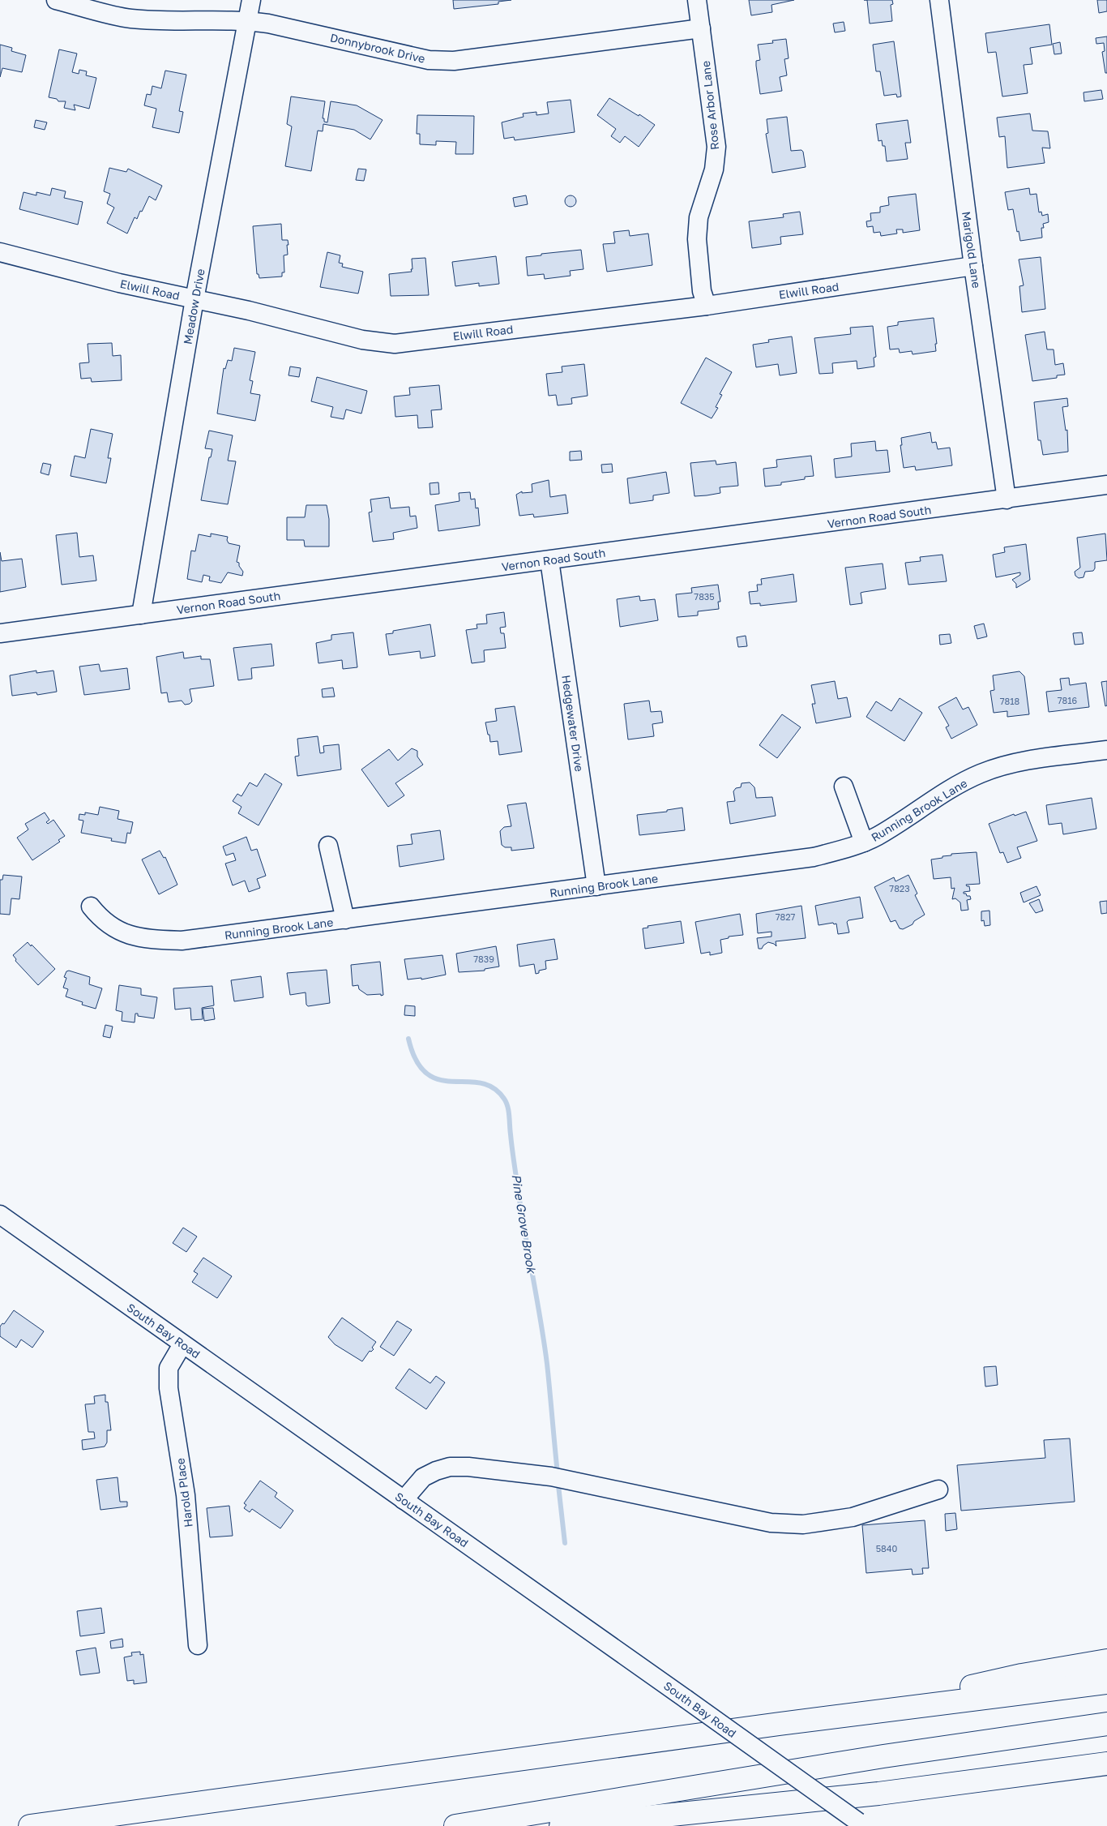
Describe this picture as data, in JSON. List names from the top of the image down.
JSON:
{
  "streets": {
    "street": [
      "Donnybrook Drive",
      "Rose Arbor Lane",
      "Marigold Lane",
      "Elwill Road",
      "Meadow Drive",
      "Vernon Road South",
      "Hedgewater Drive",
      "Running Brook Lane",
      "South Bay Road",
      "Harold Place"
    ]
  },
  "crossings": [
    ["Donnybrook Drive", "Rose Arbor Lane"],
    ["Donnybrook Drive", "Meadow Drive"],
    ["Rose Arbor Lane", "Elwill Road"],
    ["Marigold Lane", "Elwill Road"],
    ["Marigold Lane", "Vernon Road South"],
    ["Elwill Road", "Meadow Drive"],
    ["Meadow Drive", "Vernon Road South"],
    ["Vernon Road South", "Hedgewater Drive"],
    ["Hedgewater Drive", "Running Brook Lane"],
    ["South Bay Road", "Harold Place"]
  ],
  "water": ["Pine Grove Brook"],
  "house_numbers": [
    "7835",
    "7816",
    "7818",
    "7823",
    "7827",
    "7839",
    "5840"
  ]
}
